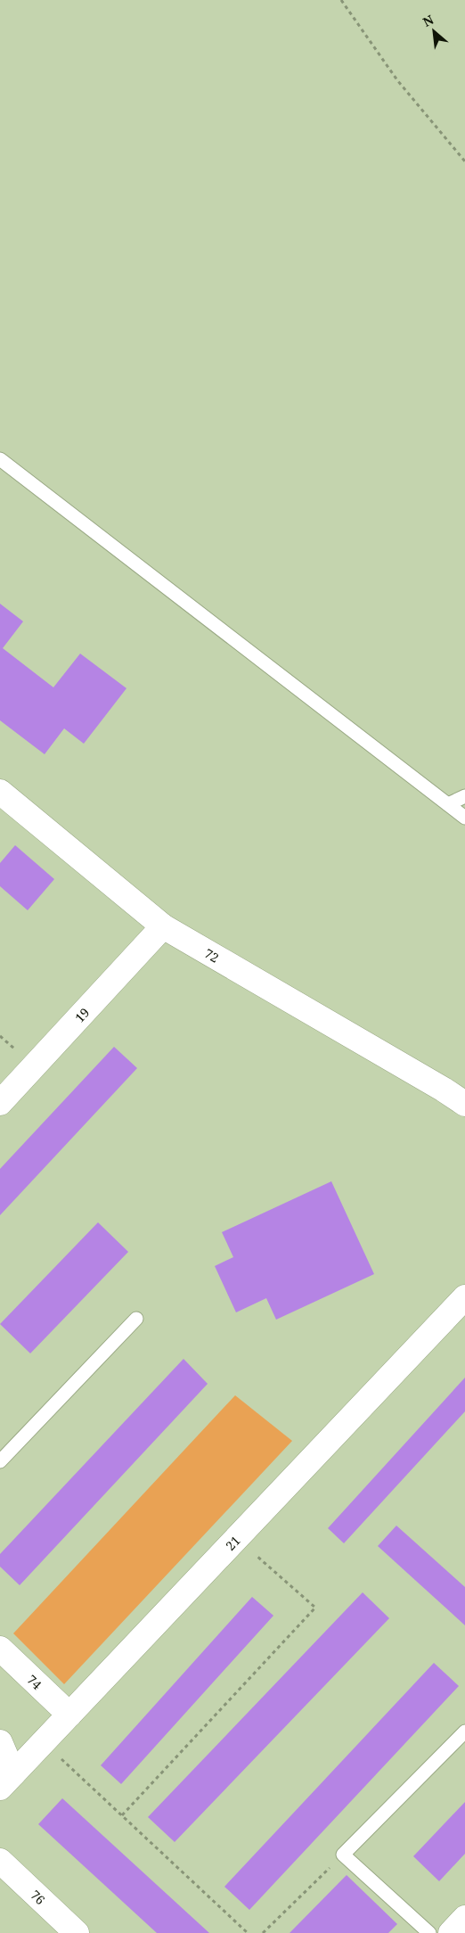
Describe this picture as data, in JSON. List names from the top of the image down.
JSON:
{
  "streets": {
    "street": [
      "72",
      "19",
      "21",
      "74",
      "76"
    ]
  },
  "crossings": [
    ["72", "19"],
    ["21", "74"]
  ],
  "north": "top left"
}
